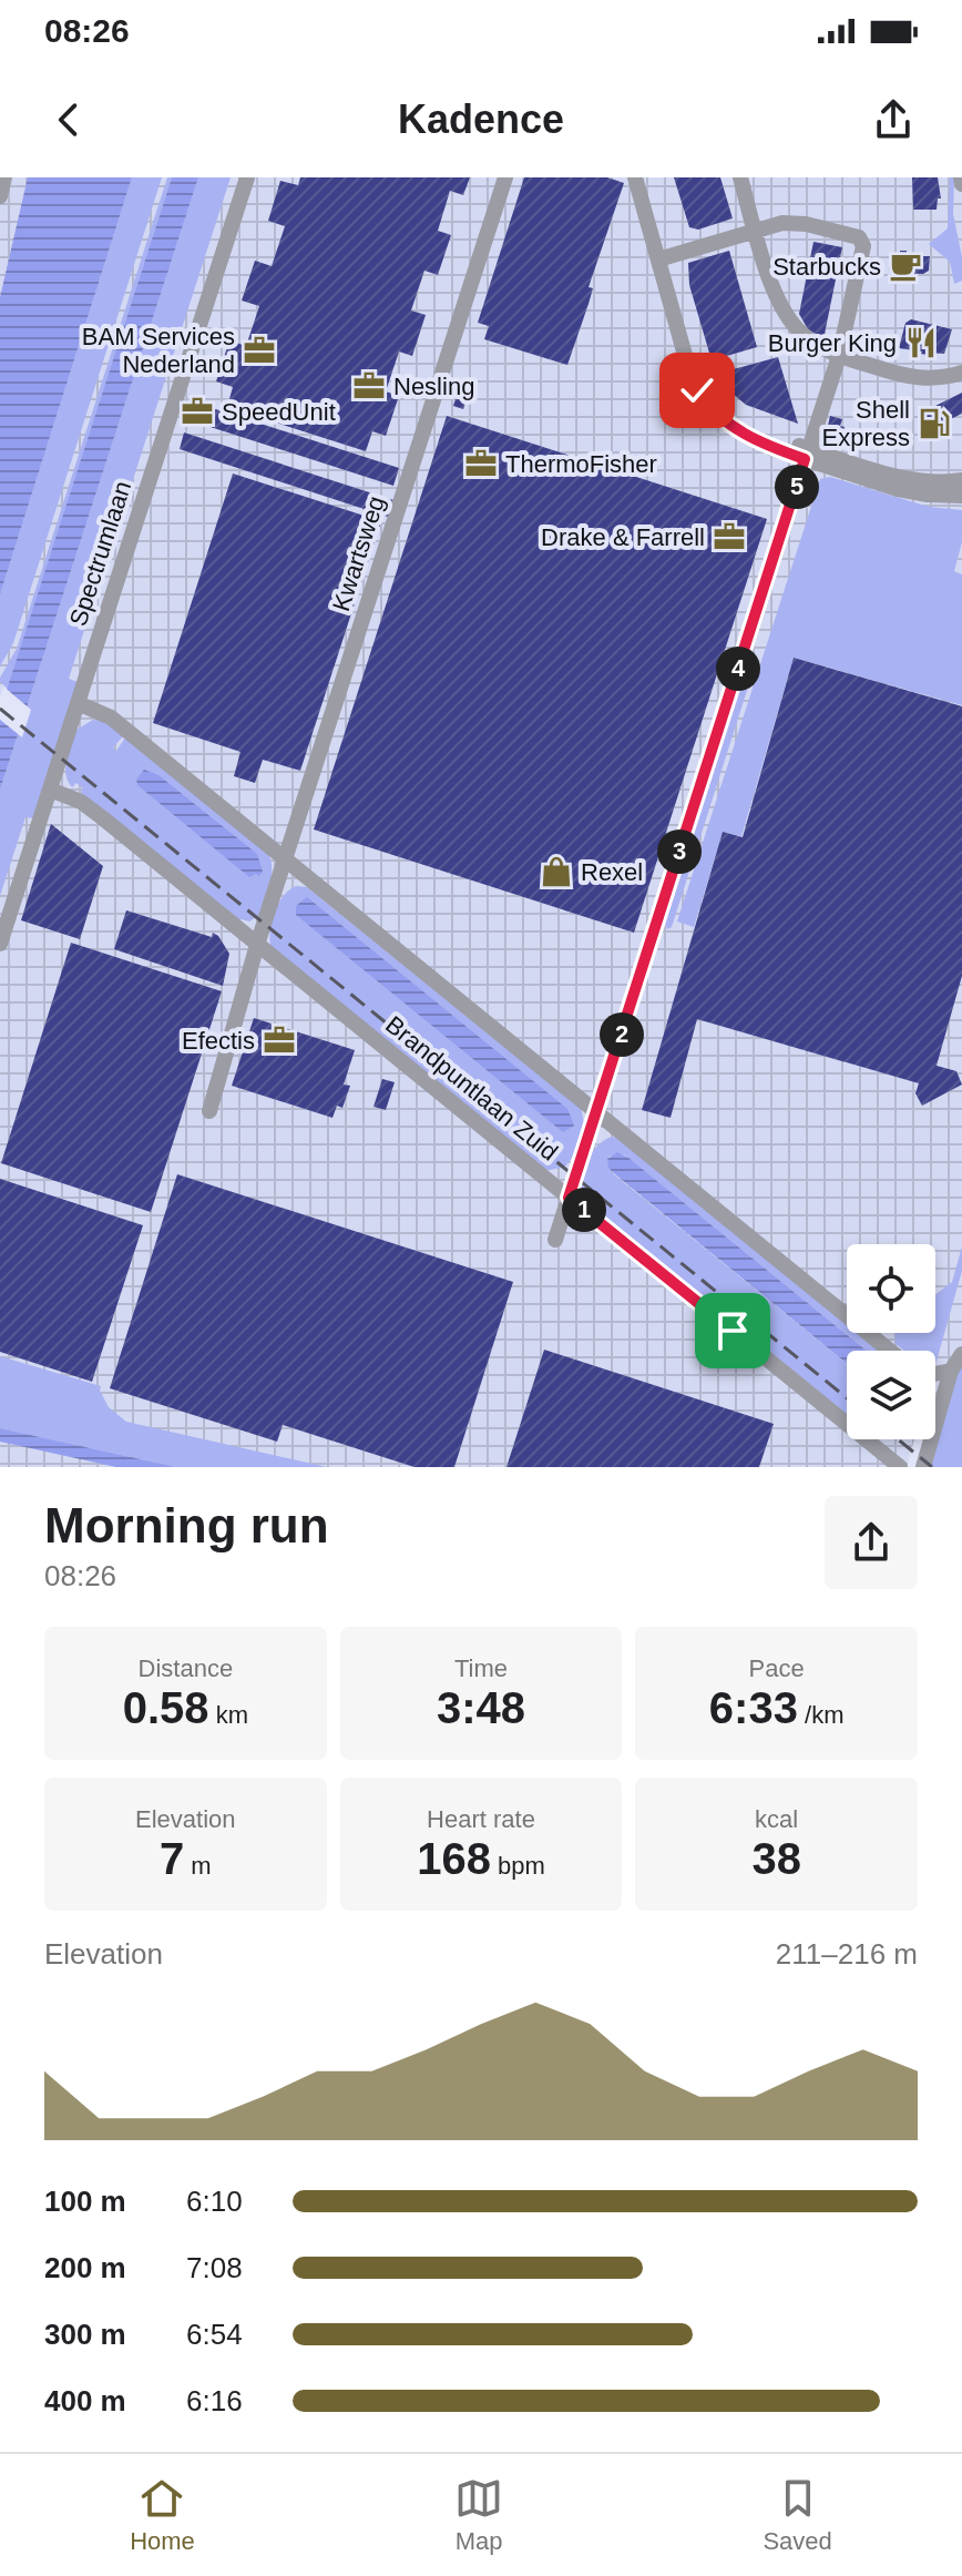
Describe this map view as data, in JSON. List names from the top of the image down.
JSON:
{
  "streets": {
    "street": ["Spectrumlaan", "Kwartsweg", "Brandpuntlaan Zuid"]
  },
  "crossings": [
    ["Spectrumlaan", "Brandpuntlaan Zuid"],
    ["Kwartsweg", "Brandpuntlaan Zuid"]
  ],
  "places": {
    "cafe": ["Starbucks"],
    "restaurant": ["Burger King"],
    "office": [
      "BAM Services Nederland",
      "Nesling",
      "SpeedUnit",
      "ThermoFisher",
      "Drake & Farrell",
      "Efectis"
    ],
    "fuel station": ["Shell Express"],
    "shop": ["Rexel"]
  },
  "page": {
    "status": "08:26",
    "header": "Kadence",
    "pins": [
      "5",
      "4",
      "3",
      "2",
      "1"
    ],
    "heading": ["Morning run", "08:26"],
    "stats": [
      ["Distance", "0.58 km"],
      ["Time", "3:48"],
      ["Pace", "6:33 /km"],
      ["Elevation", "7 m"],
      ["Heart rate", "168 bpm"],
      ["kcal", "38"]
    ],
    "chart": ["Elevation", "211–216 m"],
    "list": [
      {
        "name": "100 m",
        "note": "6:10"
      },
      {
        "name": "200 m",
        "note": "7:08"
      },
      {
        "name": "300 m",
        "note": "6:54"
      },
      {
        "name": "400 m",
        "note": "6:16"
      }
    ],
    "tabs": ["Home", "Map", "Saved"]
  }
}
